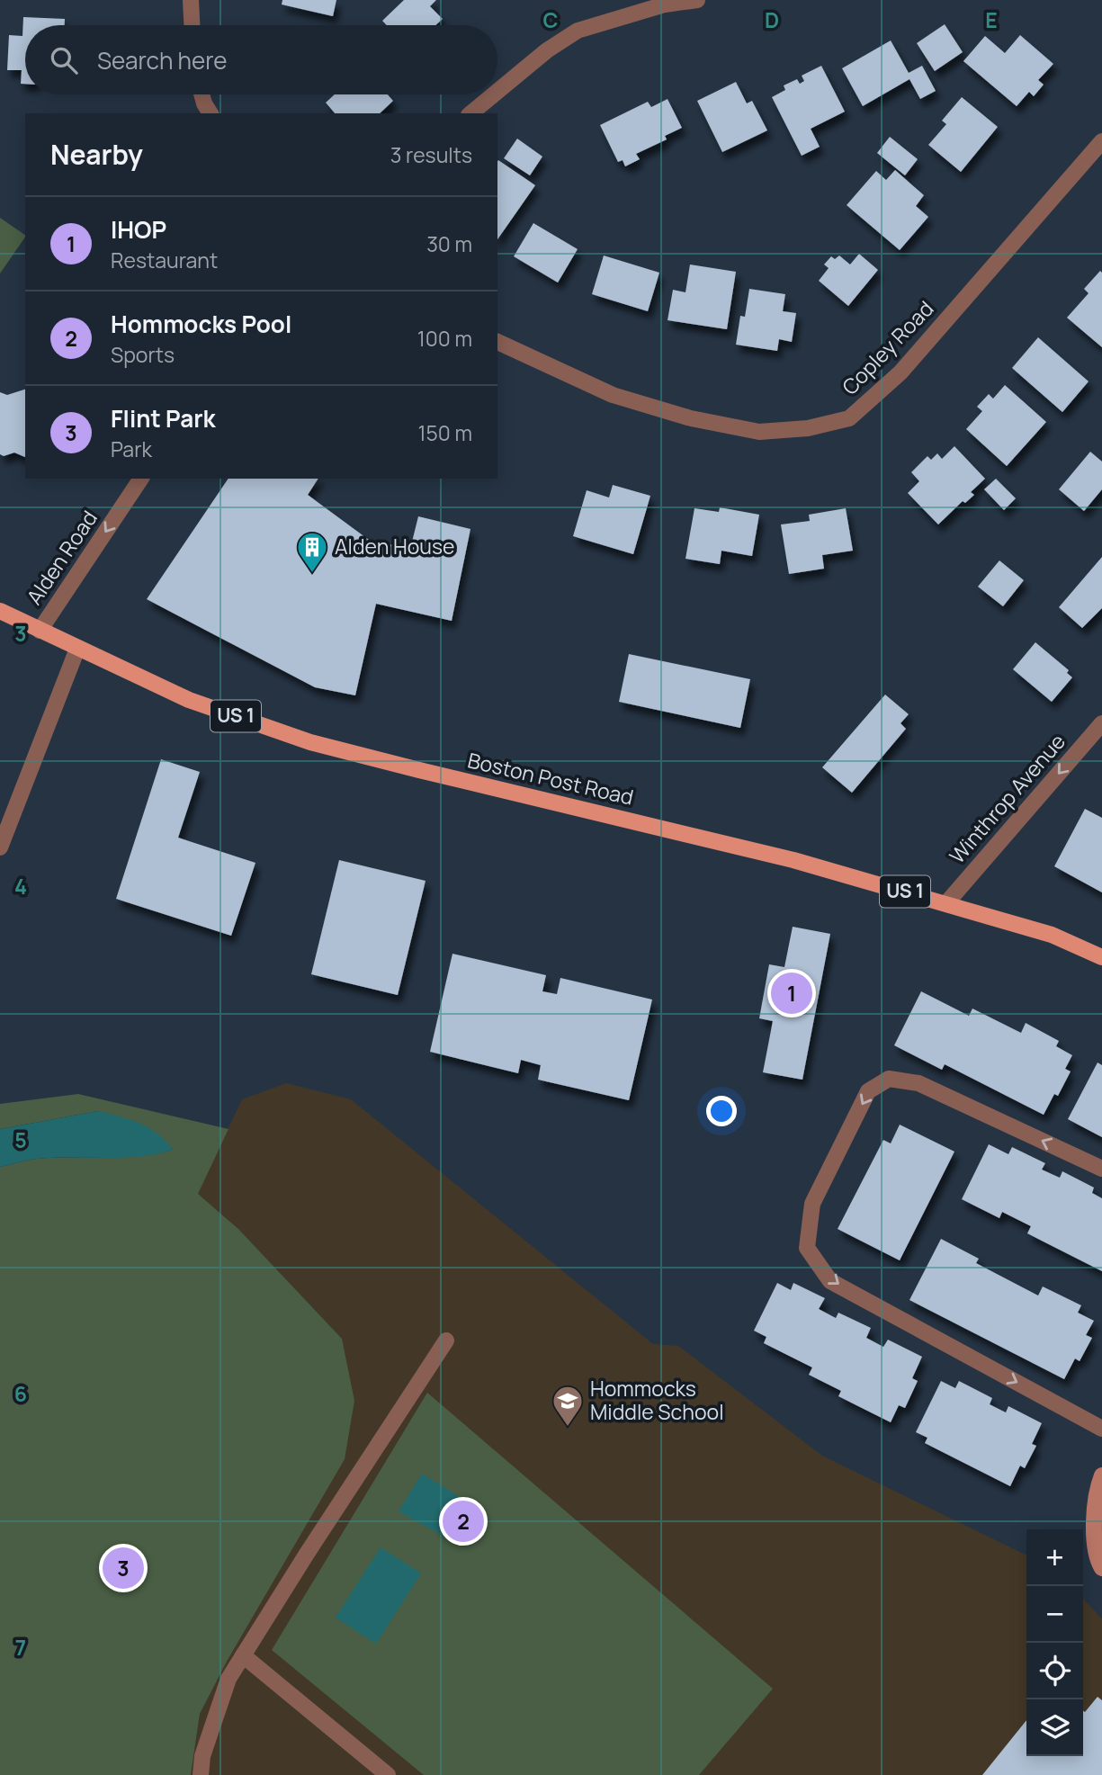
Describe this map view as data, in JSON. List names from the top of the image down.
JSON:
{
  "streets": {
    "main road": ["US 1", "Boston Post Road"],
    "street": ["Copley Road", "Alden Road", "Winthrop Avenue"]
  },
  "crossings": [
    ["Alden Road", "Boston Post Road"],
    ["Boston Post Road", "Winthrop Avenue"]
  ],
  "one_way": ["Alden Road", "Winthrop Avenue"],
  "places": {
    "building": ["Alden House"],
    "school or university": ["Hommocks Middle School"]
  },
  "page": {
    "search": "Search here",
    "heading": ["Nearby", "3 results"],
    "list": [
      {
        "mark": "1",
        "name": "IHOP",
        "note": "Restaurant",
        "value": "30 m"
      },
      {
        "mark": "2",
        "name": "Hommocks Pool",
        "note": "Sports",
        "value": "100 m"
      },
      {
        "mark": "3",
        "name": "Flint Park",
        "note": "Park",
        "value": "150 m"
      }
    ],
    "pins": ["1", "2", "3"],
    "map_buttons": ["+", "−"]
  },
  "grid": {
    "columns": ["C", "D", "E"],
    "rows": [
      "3",
      "4",
      "5",
      "6",
      "7"
    ]
  }
}
